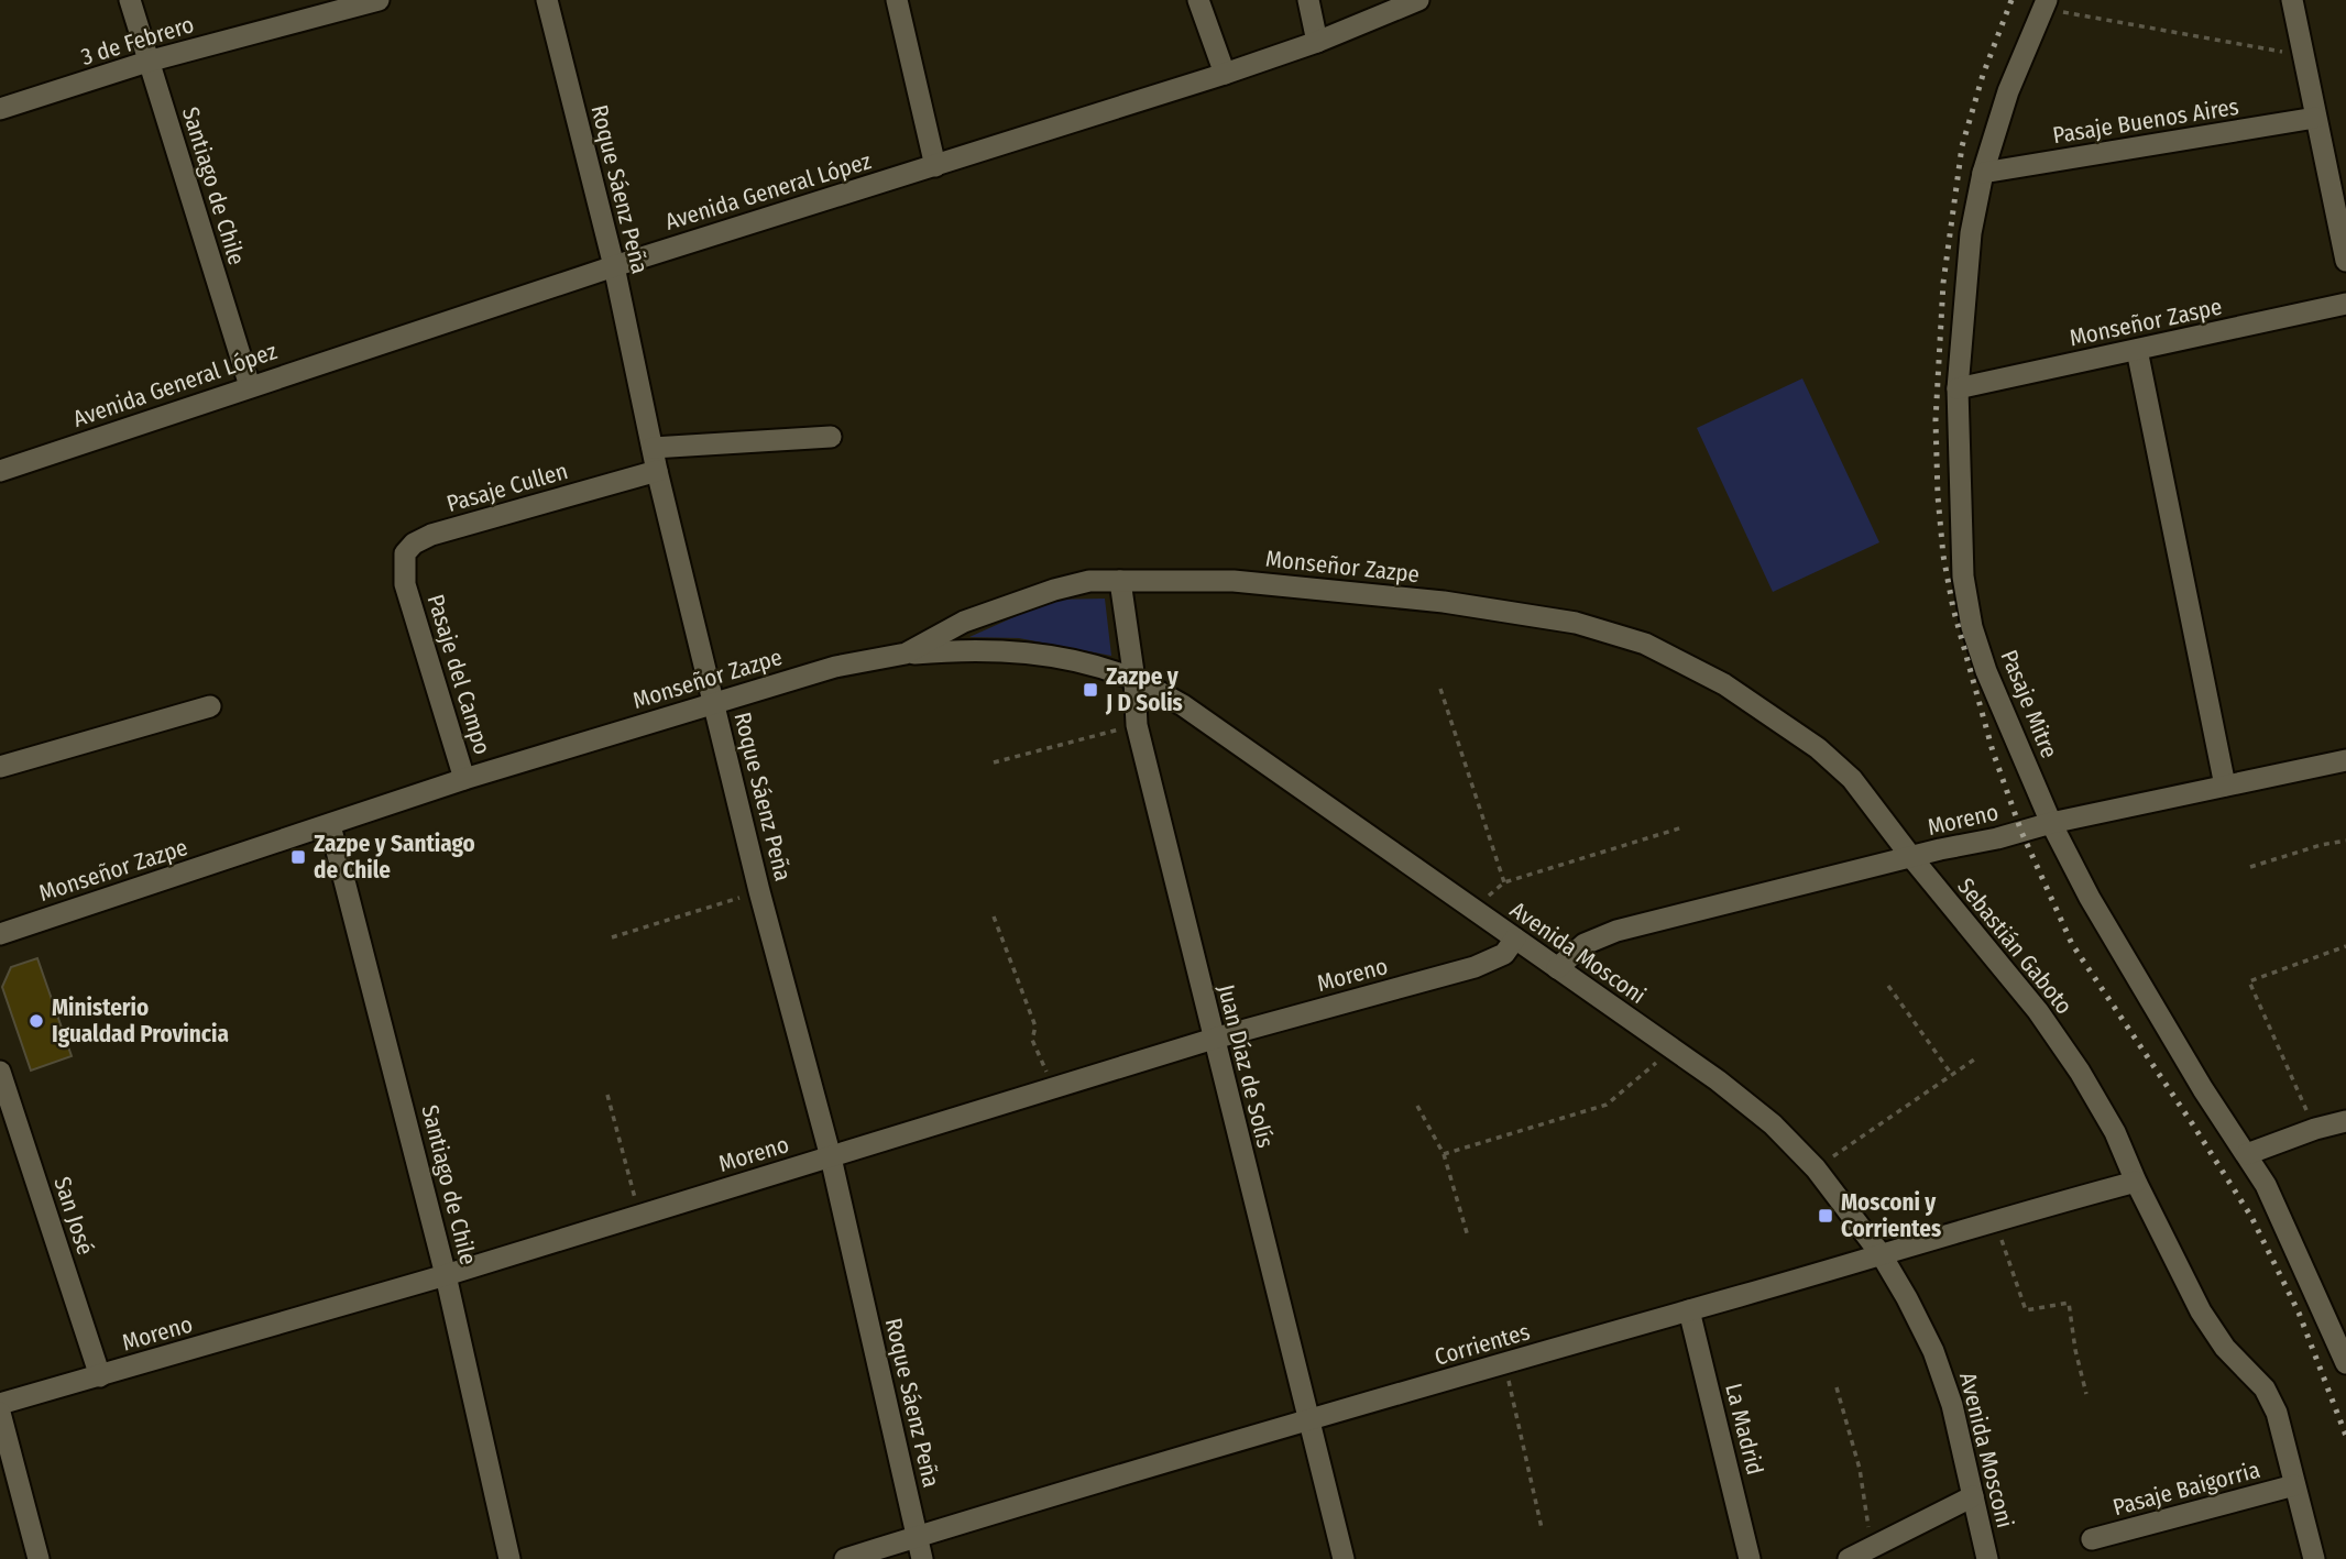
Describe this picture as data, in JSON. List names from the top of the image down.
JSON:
{
  "streets": {
    "street": [
      "3 de Febrero",
      "Pasaje Buenos Aires",
      "Santiago de Chile",
      "Roque Sáenz Peña",
      "Avenida General López",
      "Monseñor Zaspe",
      "Pasaje Cullen",
      "Monseñor Zazpe",
      "Pasaje del Campo",
      "Pasaje Mitre",
      "Moreno",
      "Sebastián Gaboto",
      "Avenida Mosconi",
      "Juan Díaz de Solís",
      "San José",
      "Corrientes",
      "La Madrid",
      "Pasaje Baigorria"
    ]
  },
  "crossings": [
    ["3 de Febrero", "Santiago de Chile"],
    ["Pasaje Buenos Aires", "Pasaje Mitre"],
    ["Santiago de Chile", "Avenida General López"],
    ["Santiago de Chile", "Monseñor Zazpe"],
    ["Santiago de Chile", "Moreno"],
    ["Roque Sáenz Peña", "Avenida General López"],
    ["Roque Sáenz Peña", "Pasaje Cullen"],
    ["Roque Sáenz Peña", "Monseñor Zazpe"],
    ["Roque Sáenz Peña", "Moreno"],
    ["Roque Sáenz Peña", "Corrientes"],
    ["Monseñor Zaspe", "Pasaje Mitre"],
    ["Pasaje Cullen", "Pasaje del Campo"],
    ["Monseñor Zazpe", "Pasaje del Campo"],
    ["Monseñor Zazpe", "Sebastián Gaboto"],
    ["Monseñor Zazpe", "Avenida Mosconi"],
    ["Monseñor Zazpe", "Juan Díaz de Solís"],
    ["Pasaje Mitre", "Moreno"],
    ["Moreno", "Sebastián Gaboto"],
    ["Moreno", "Avenida Mosconi"],
    ["Moreno", "Juan Díaz de Solís"],
    ["Moreno", "San José"],
    ["Sebastián Gaboto", "Corrientes"],
    ["Sebastián Gaboto", "Pasaje Baigorria"],
    ["Avenida Mosconi", "Juan Díaz de Solís"],
    ["Avenida Mosconi", "Corrientes"],
    ["Juan Díaz de Solís", "Corrientes"],
    ["Corrientes", "La Madrid"]
  ],
  "places": {
    "transit": ["Zazpe y J D Solis", "Zazpe y Santiago de Chile", "Mosconi y Corrientes"],
    "other": ["Ministerio Igualdad Provincia"]
  }
}
